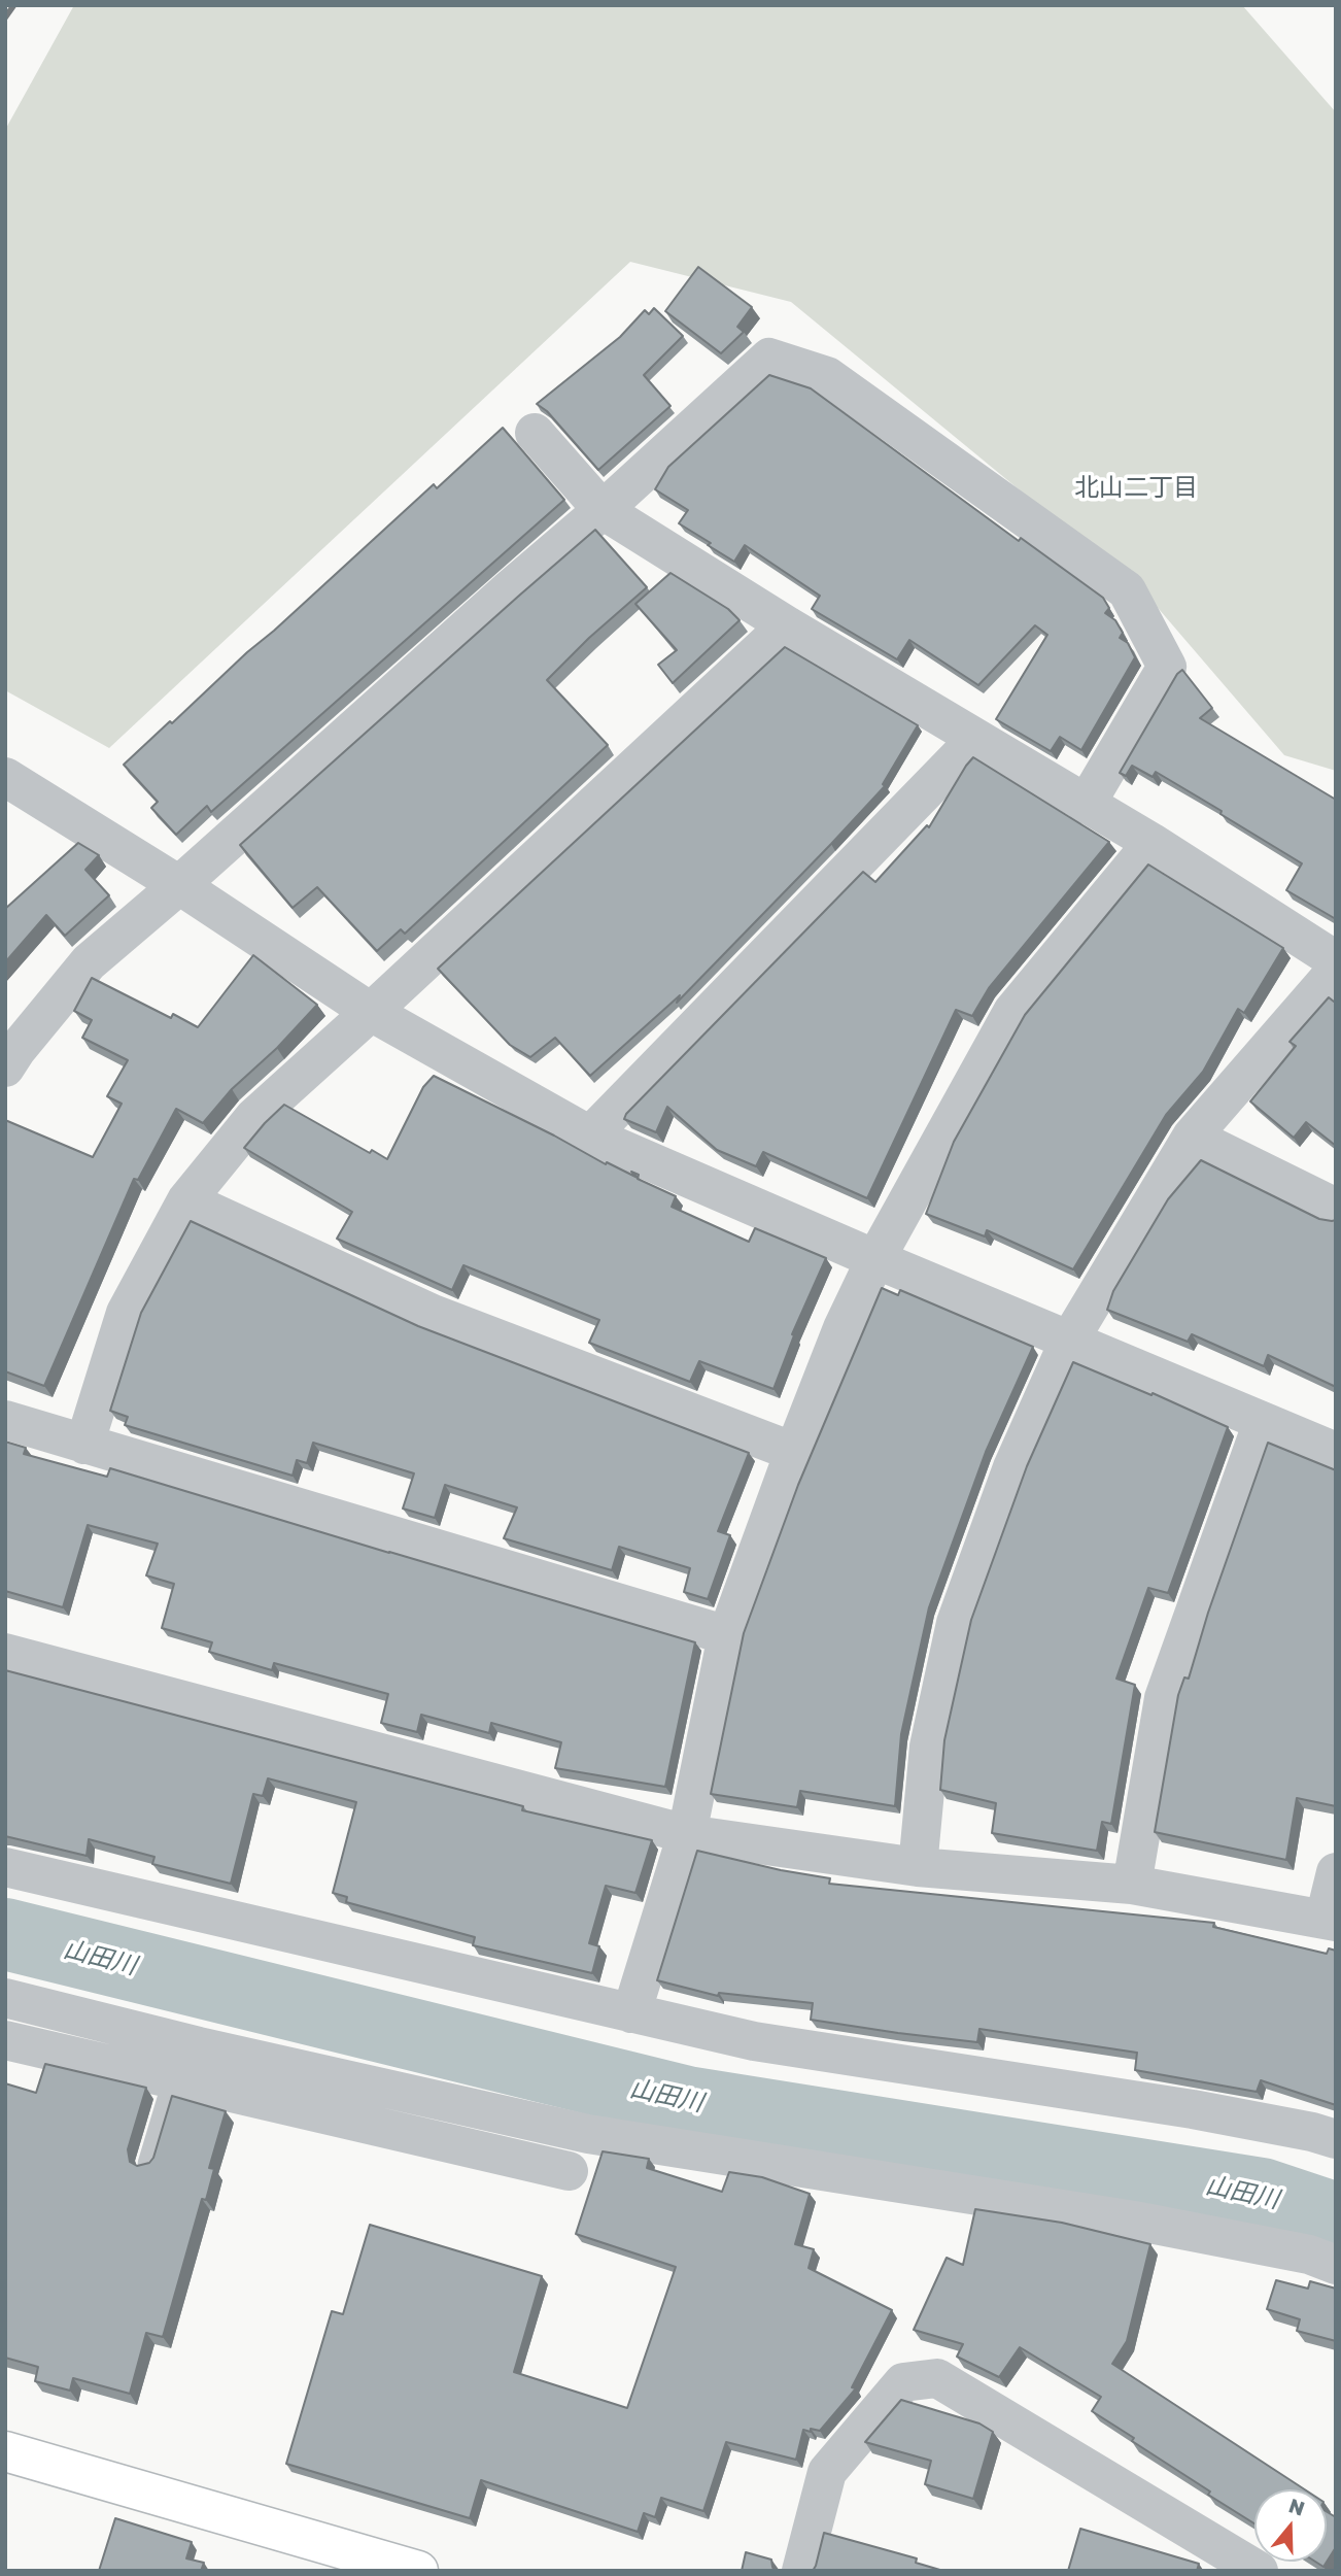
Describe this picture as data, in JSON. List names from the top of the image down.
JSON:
{
  "districts": ["北山二丁目"],
  "water": ["山田川"],
  "north": "top"
}
